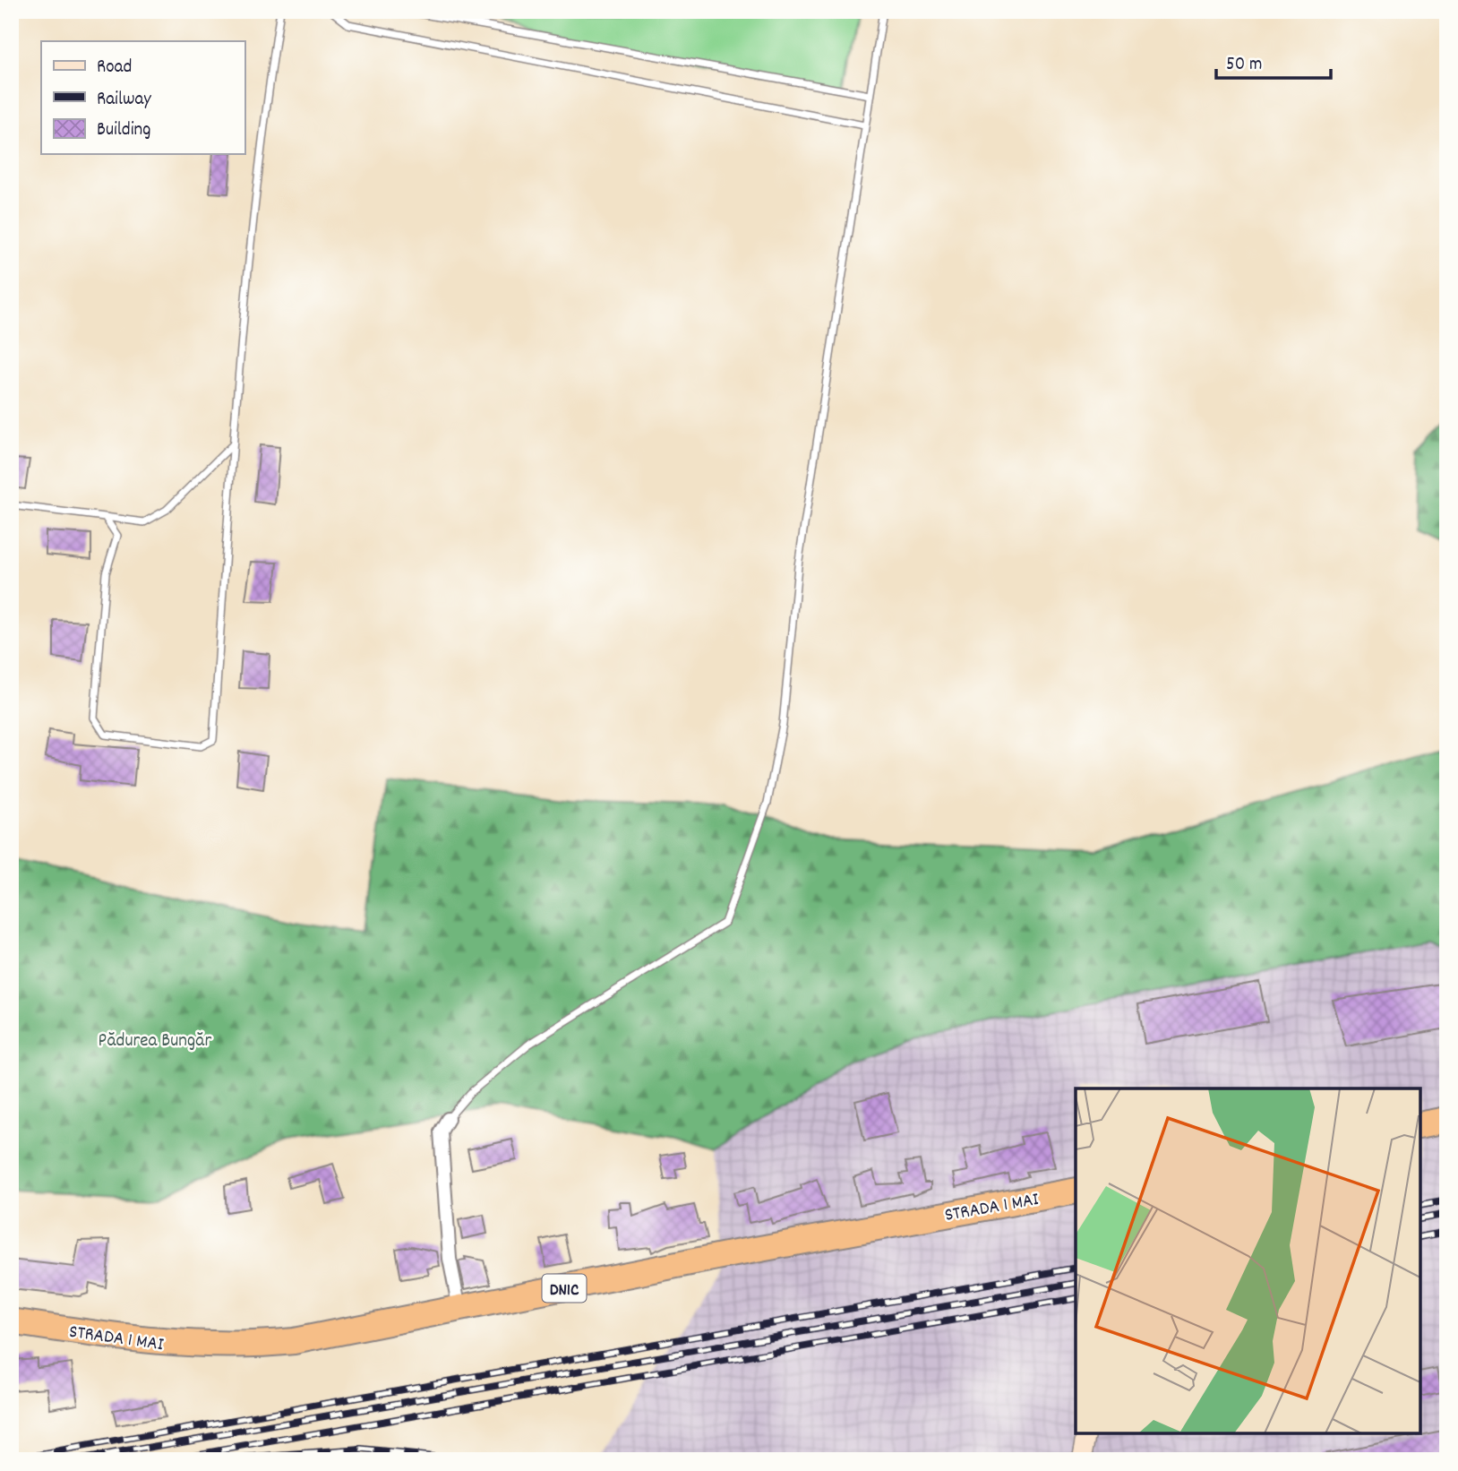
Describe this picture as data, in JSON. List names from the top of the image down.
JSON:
{
  "streets": {
    "highway": ["STRADA 1 MAI", "DN1C"]
  },
  "parks": ["Pădurea Bungăr"],
  "legend": ["Road", "Railway", "Building"],
  "scale_bar": "50 m"
}
